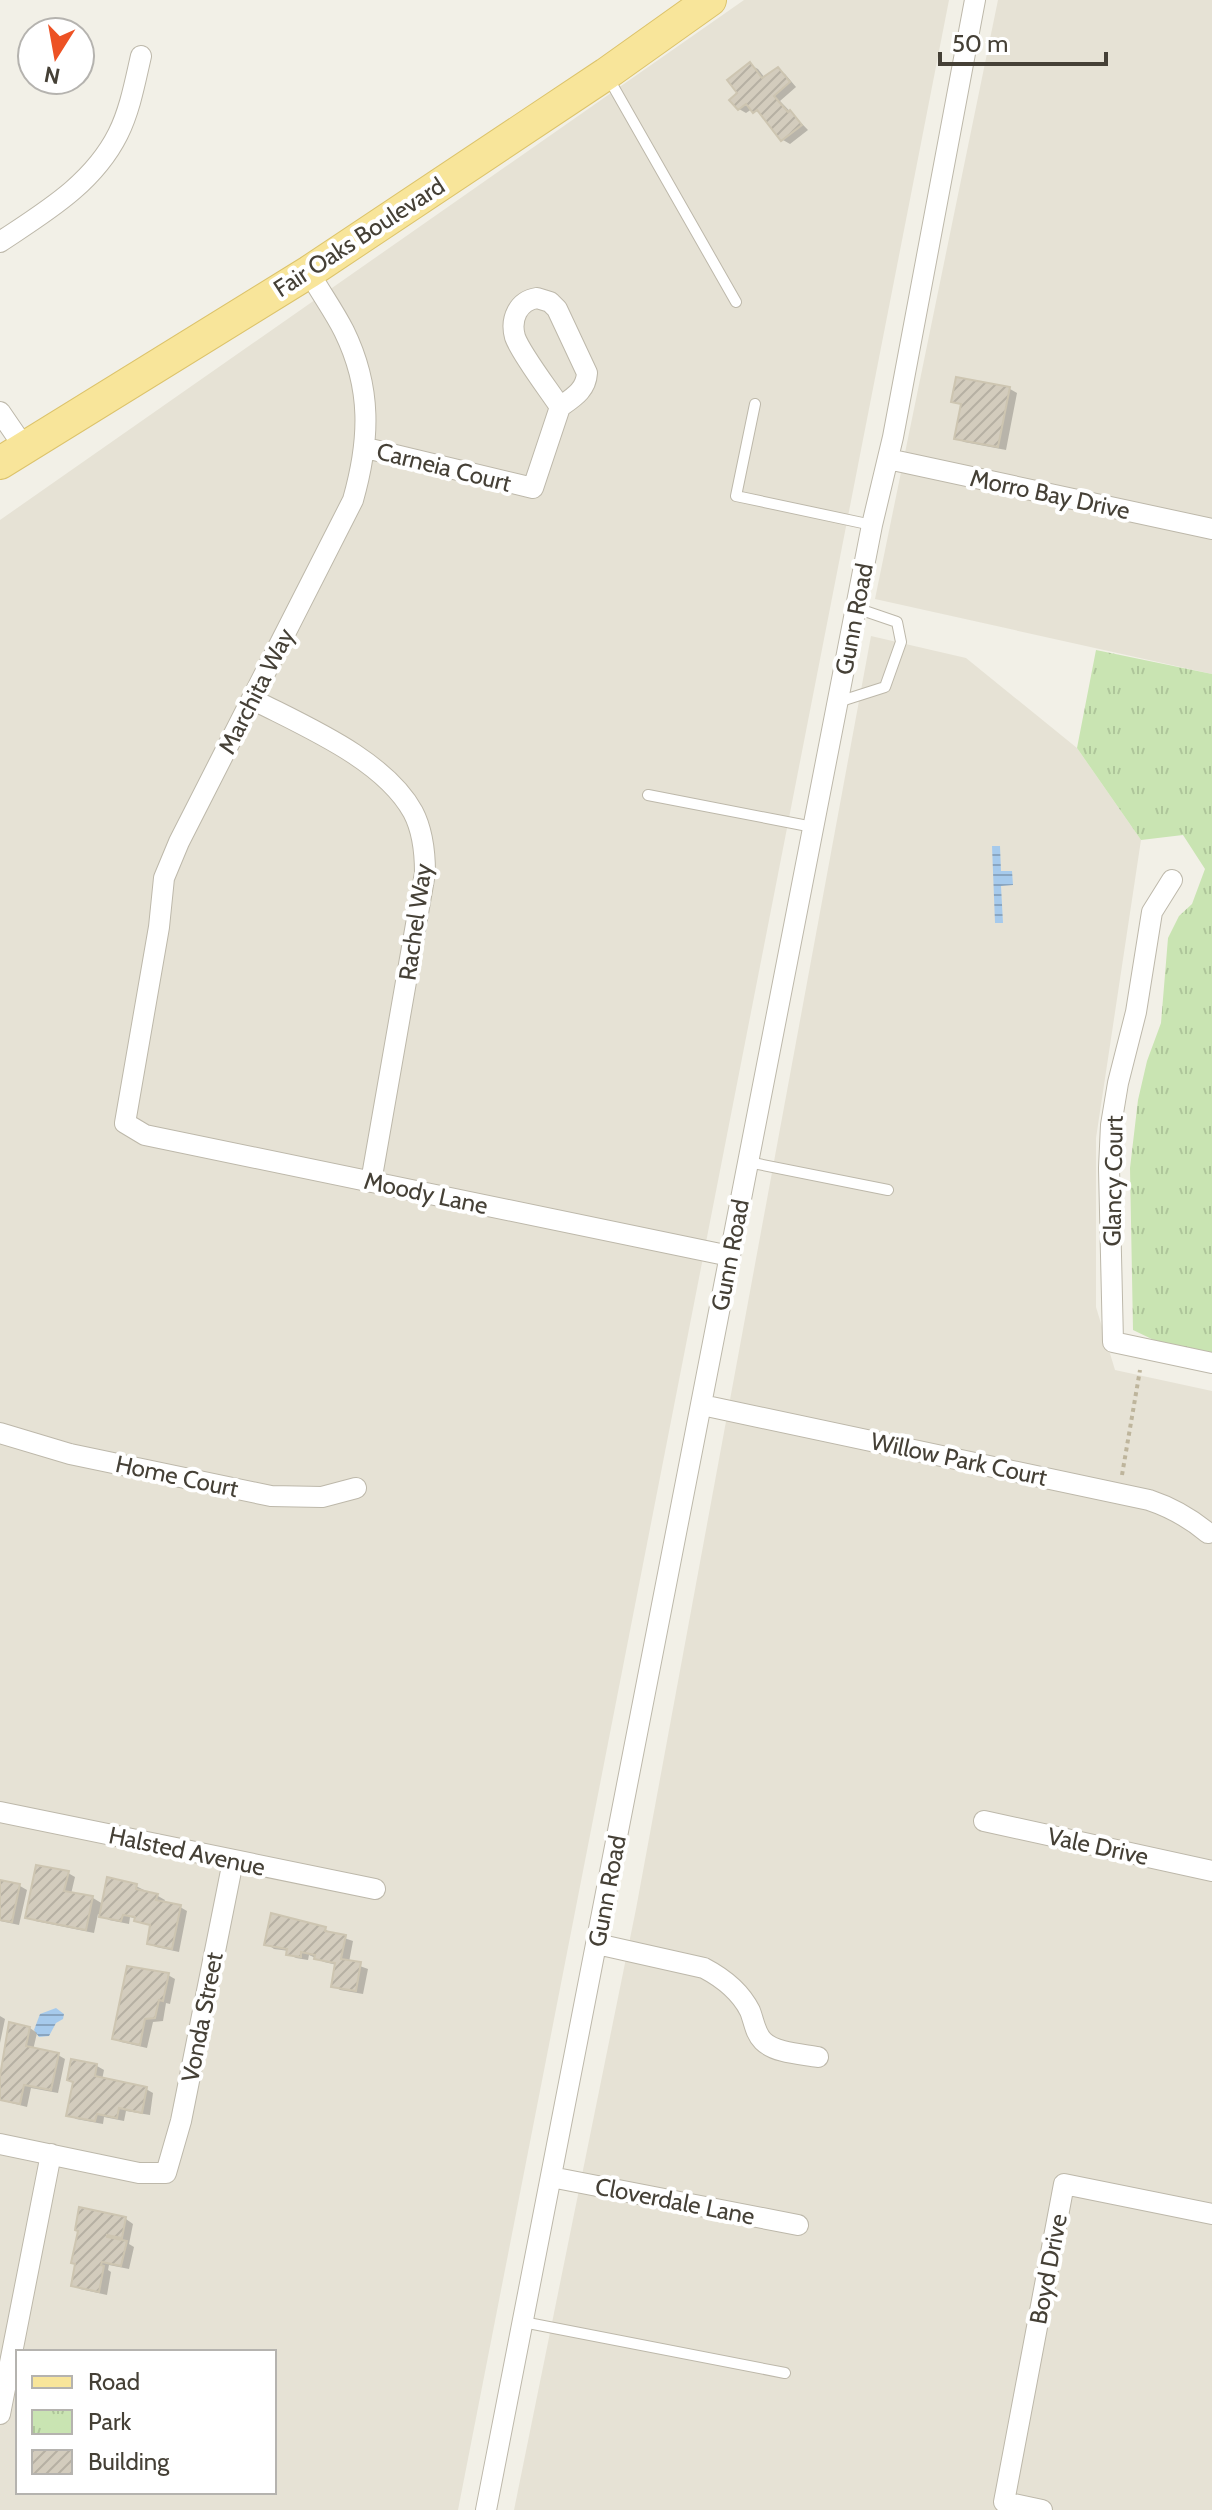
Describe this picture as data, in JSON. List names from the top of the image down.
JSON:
{
  "streets": {
    "main road": ["Fair Oaks Boulevard"],
    "street": [
      "Carneia Court",
      "Morro Bay Drive",
      "Gunn Road",
      "Marchita Way",
      "Rachel Way",
      "Glancy Court",
      "Moody Lane",
      "Willow Park Court",
      "Home Court",
      "Vale Drive",
      "Halsted Avenue",
      "Vonda Street",
      "Cloverdale Lane",
      "Boyd Drive"
    ]
  },
  "crossings": [
    ["Fair Oaks Boulevard", "Marchita Way"],
    ["Carneia Court", "Marchita Way"],
    ["Morro Bay Drive", "Gunn Road"],
    ["Gunn Road", "Moody Lane"],
    ["Gunn Road", "Willow Park Court"],
    ["Gunn Road", "Cloverdale Lane"],
    ["Marchita Way", "Rachel Way"],
    ["Marchita Way", "Moody Lane"],
    ["Rachel Way", "Moody Lane"],
    ["Halsted Avenue", "Vonda Street"]
  ],
  "legend": ["Road", "Park", "Building"],
  "scale_bar": "50 m",
  "north": "bottom"
}
